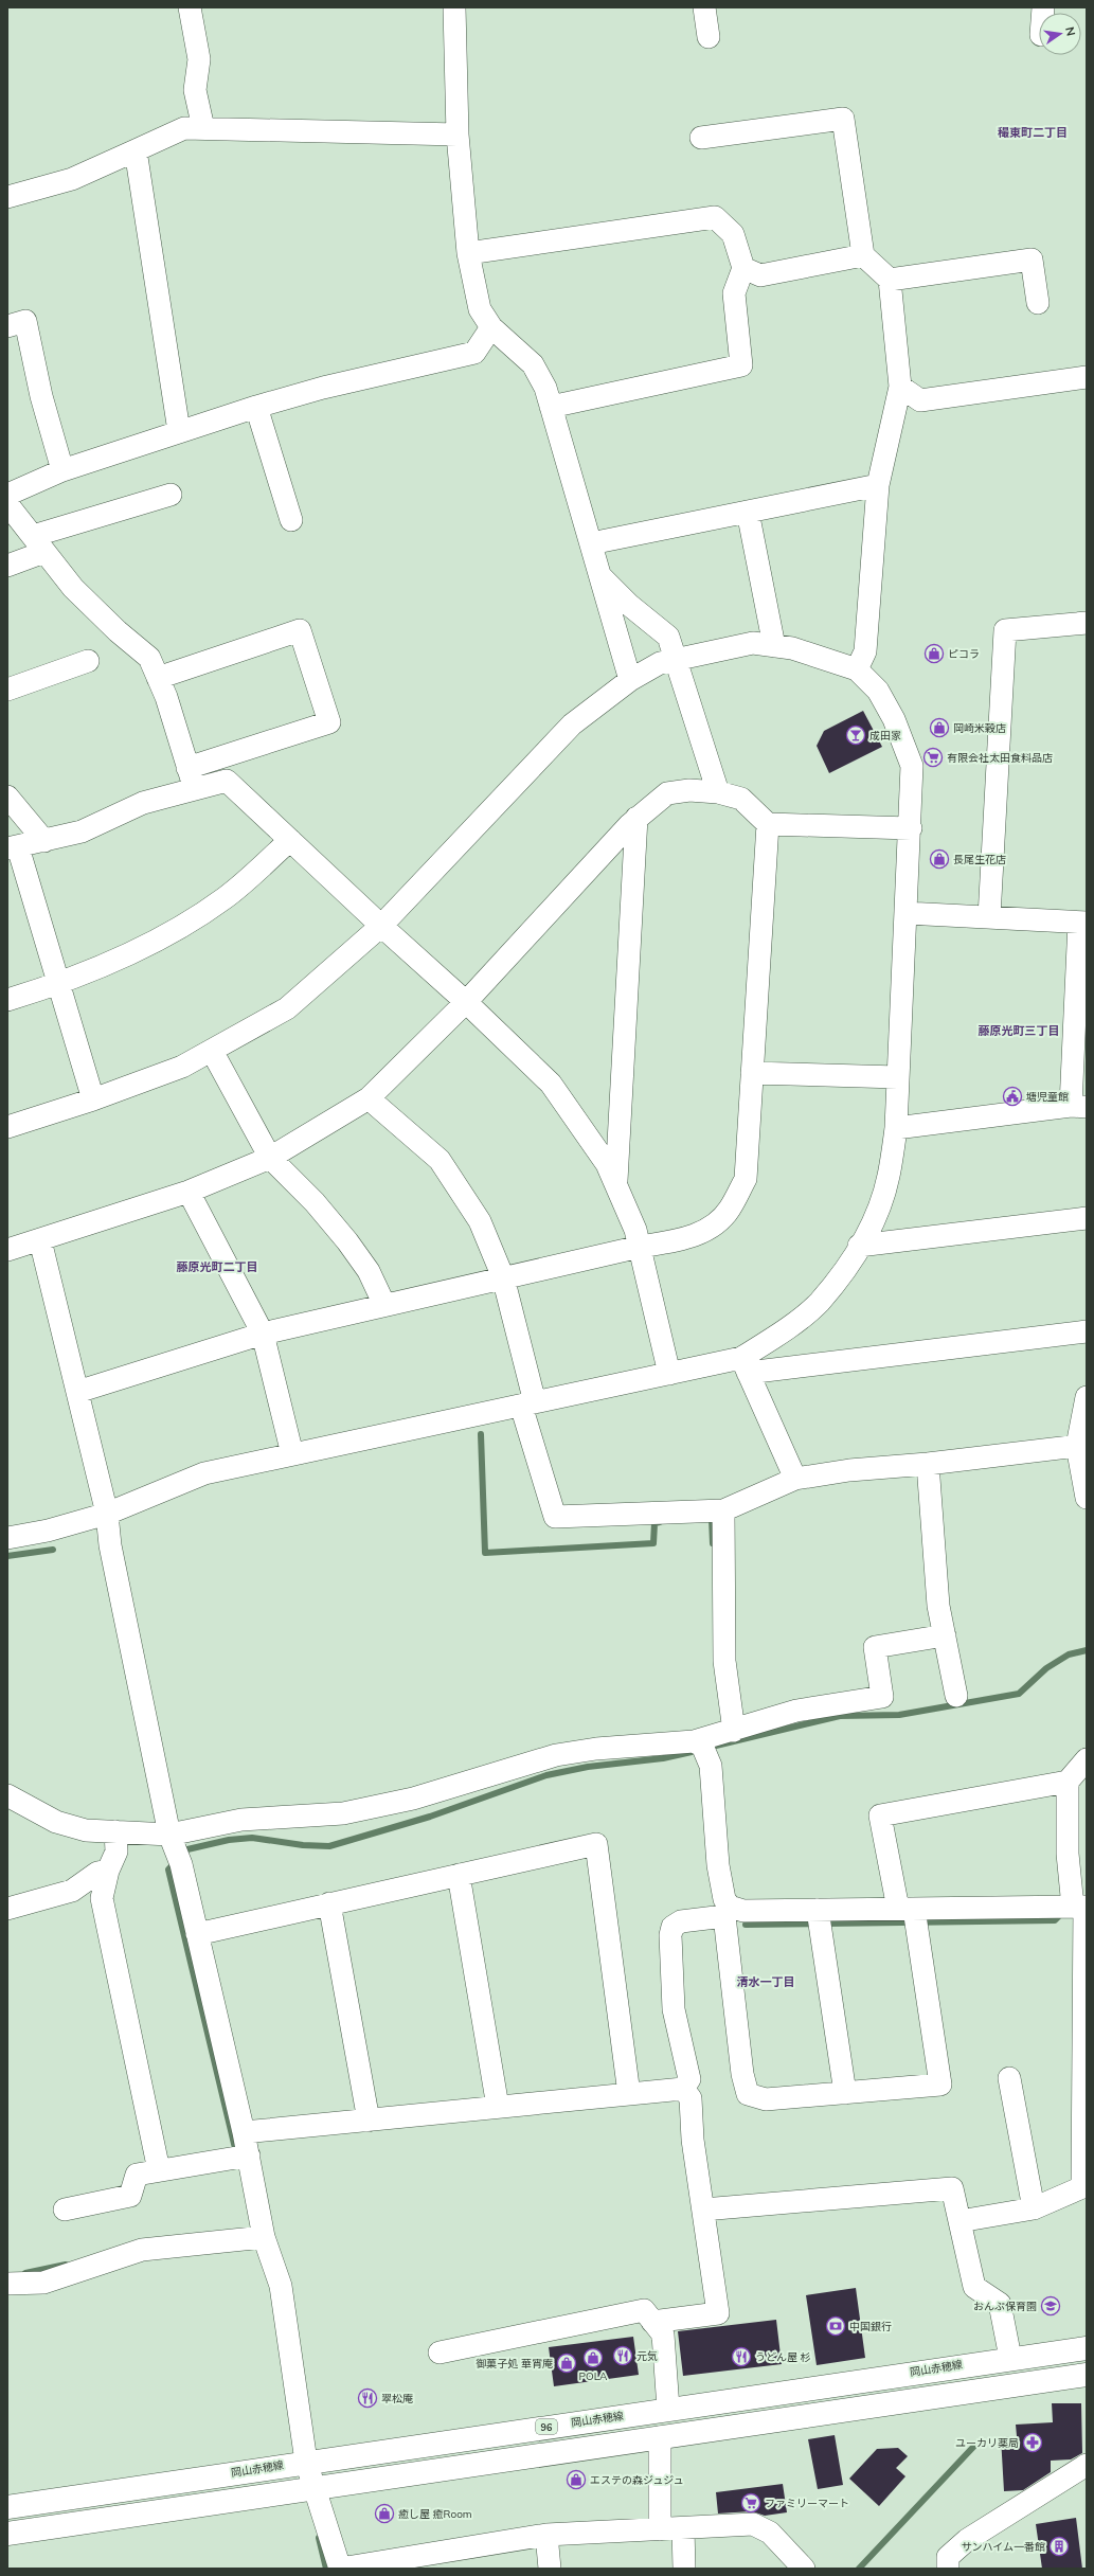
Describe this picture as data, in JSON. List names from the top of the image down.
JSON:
{
  "streets": {
    "main road": ["岡山赤穂線", "96"]
  },
  "districts": [
    "穝東町二丁目",
    "藤原光町三丁目",
    "藤原光町二丁目",
    "清水一丁目"
  ],
  "places": {
    "shop": [
      "ピコラ",
      "岡崎米穀店",
      "長尾生花店",
      "POLA",
      "御菓子処 華宵庵",
      "エステの森ジュジュ",
      "癒し屋 癒Room"
    ],
    "bar": ["成田家"],
    "supermarket": ["有限会社太田食料品店", "ファミリーマート"],
    "public building": ["塘児童館"],
    "school or university": ["おんぷ保育園"],
    "bank": ["中国銀行"],
    "restaurant": ["元気", "うどん屋 杉", "翠松庵"],
    "pharmacy": ["ユーカリ薬局"],
    "building": ["サンハイム一番館"]
  },
  "north": "right"
}
